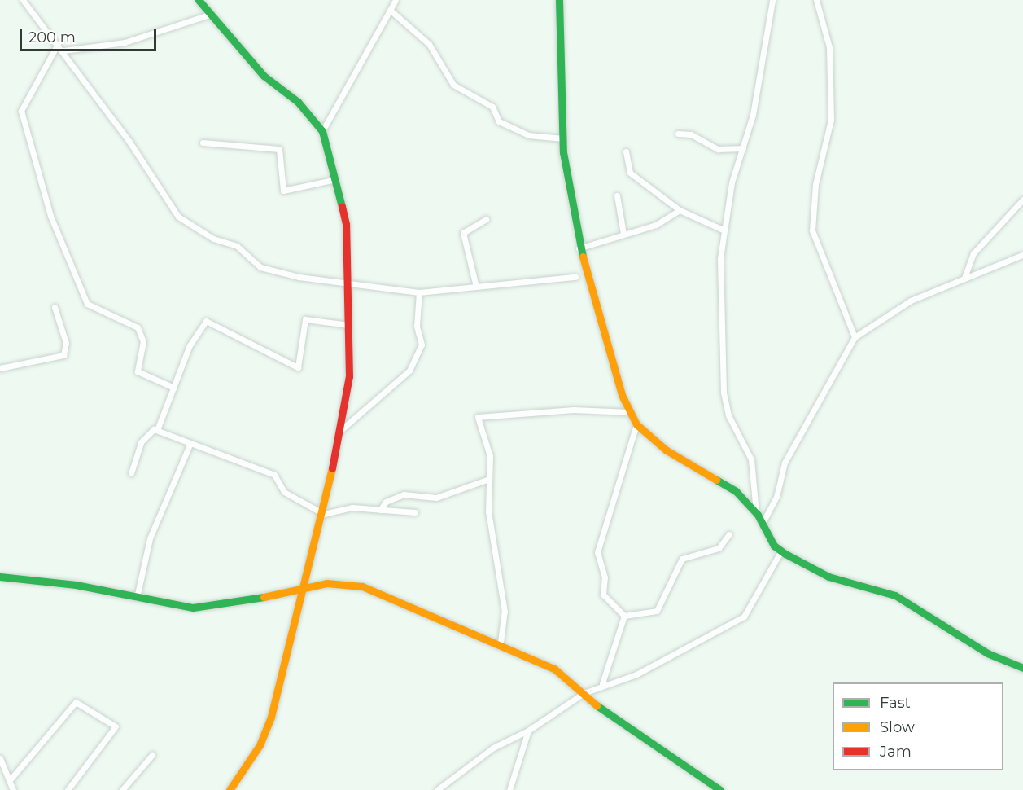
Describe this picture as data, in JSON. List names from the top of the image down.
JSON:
{
  "legend": ["Fast", "Slow", "Jam"],
  "scale_bar": "200 m"
}
